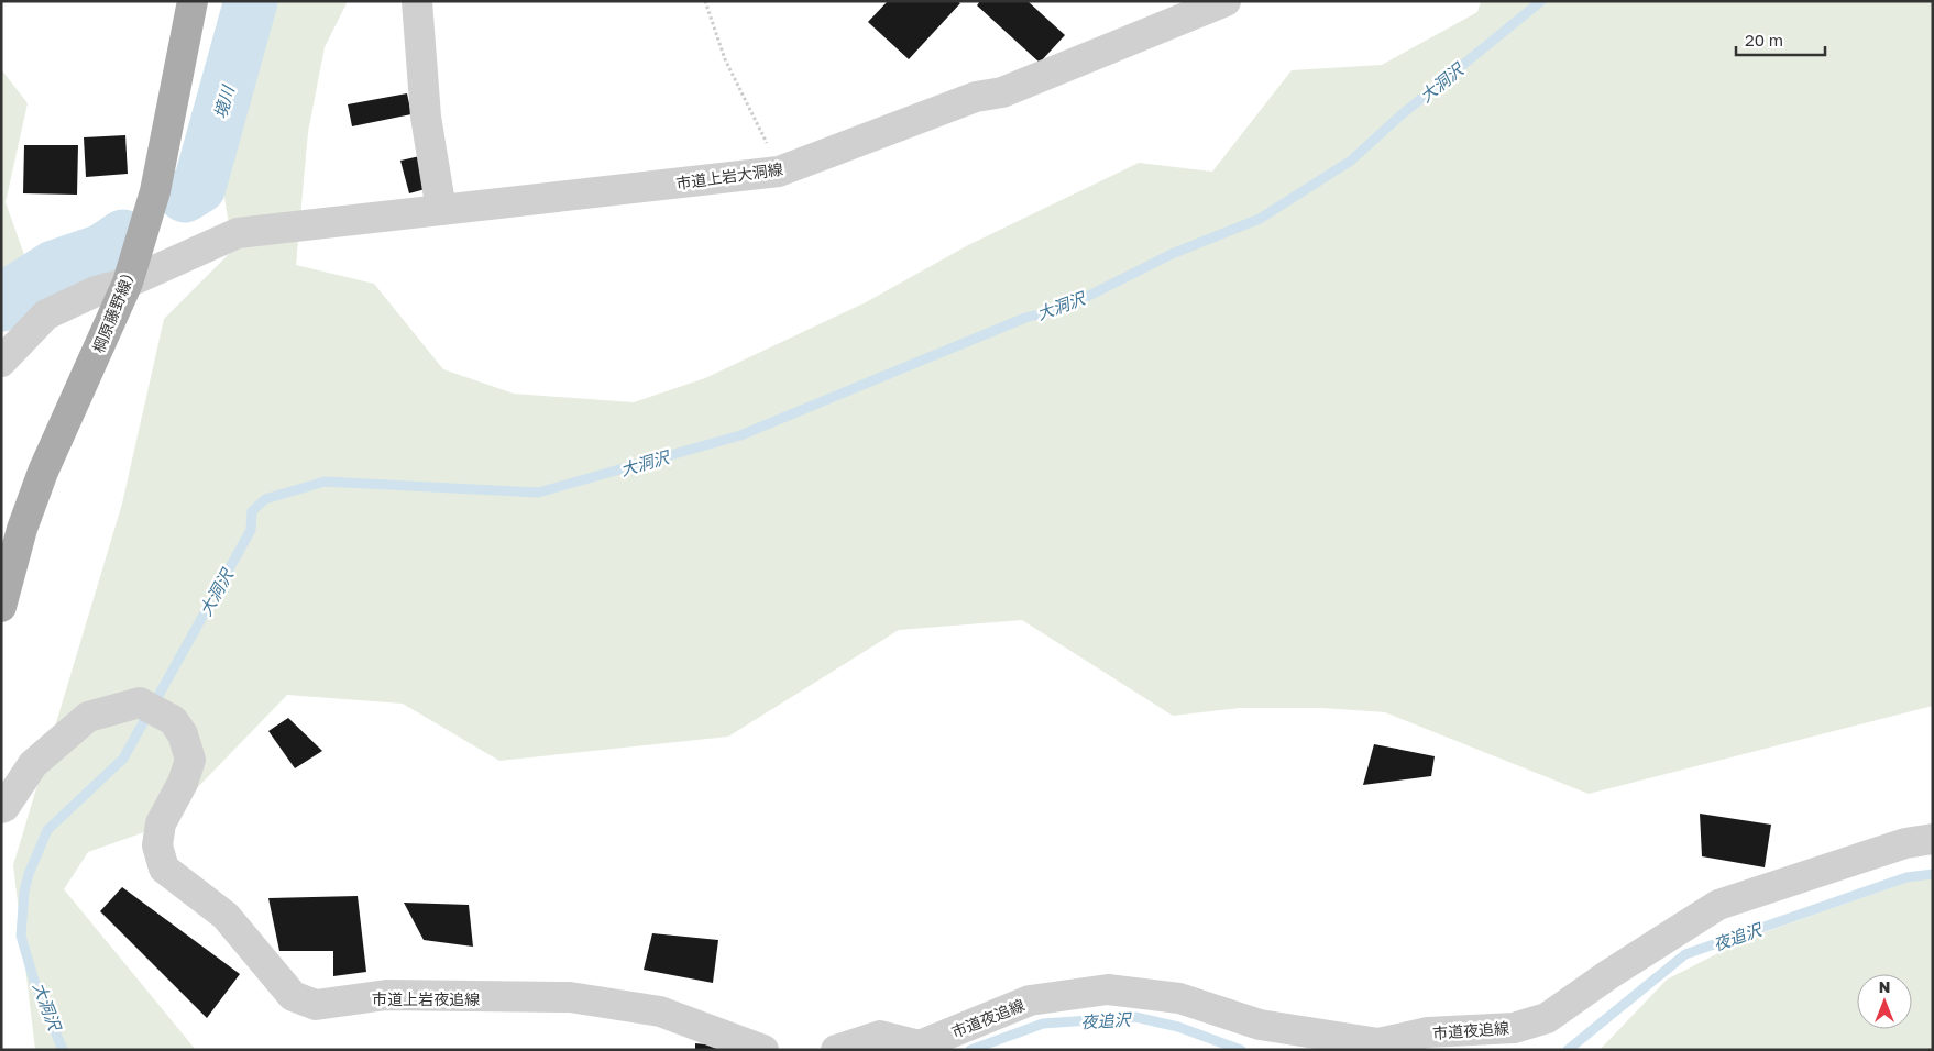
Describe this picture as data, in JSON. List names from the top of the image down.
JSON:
{
  "streets": {
    "main road": ["棡原藤野線）"],
    "street": ["市道上岩大洞線", "市道上岩夜追線", "市道夜追線"]
  },
  "crossings": [
    ["市道上岩大洞線", "棡原藤野線）"]
  ],
  "water": ["大洞沢", "境川", "夜追沢"],
  "scale_bar": "20 m",
  "north": "top"
}
